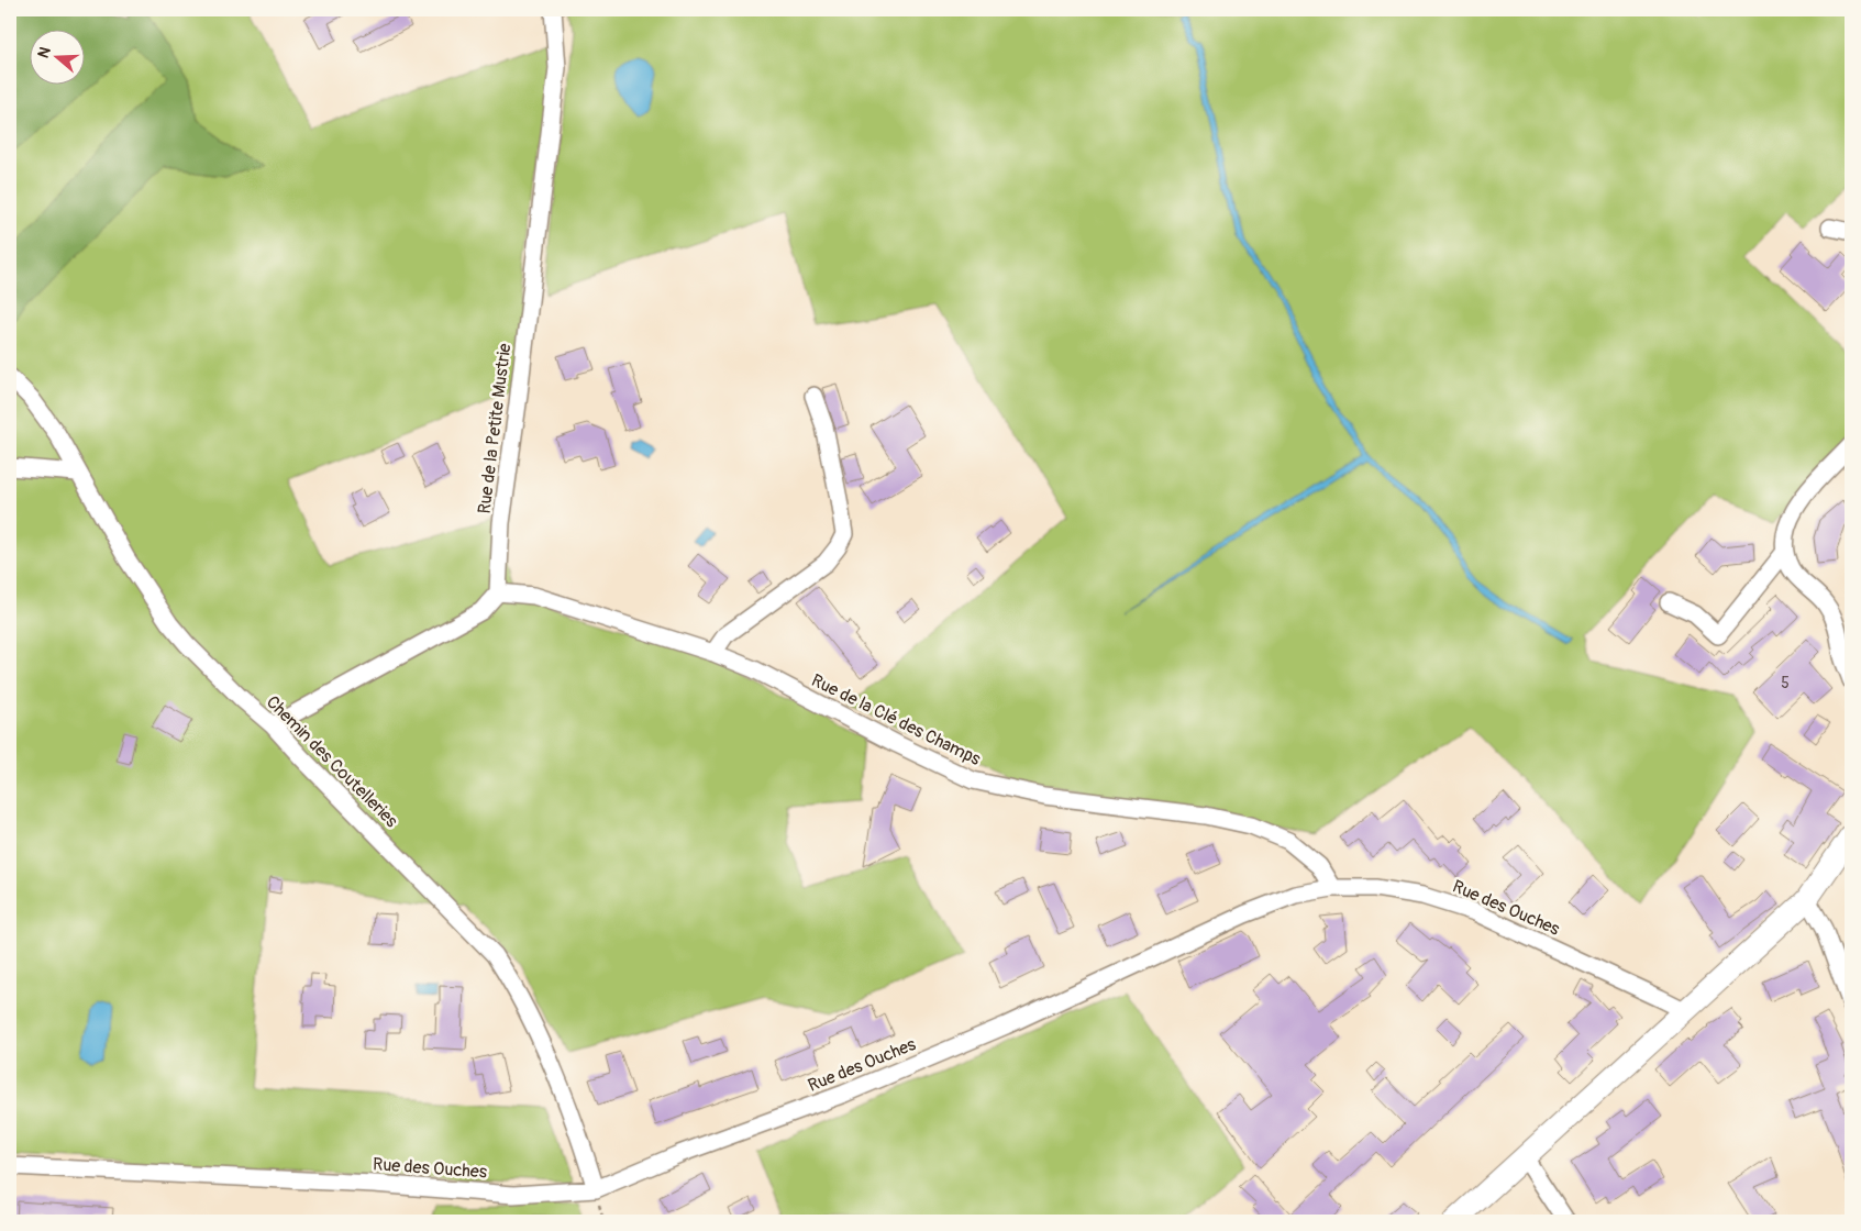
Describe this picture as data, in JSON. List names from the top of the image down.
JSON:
{
  "streets": {
    "street": [
      "Rue de la Petite Mustrie",
      "Rue de la Clé des Champs",
      "Chemin des Coutelleries",
      "Rue des Ouches"
    ]
  },
  "crossings": [
    ["Rue de la Petite Mustrie", "Rue de la Clé des Champs"],
    ["Rue de la Clé des Champs", "Rue des Ouches"],
    ["Chemin des Coutelleries", "Rue des Ouches"]
  ],
  "house_numbers": ["5"],
  "north": "left"
}
